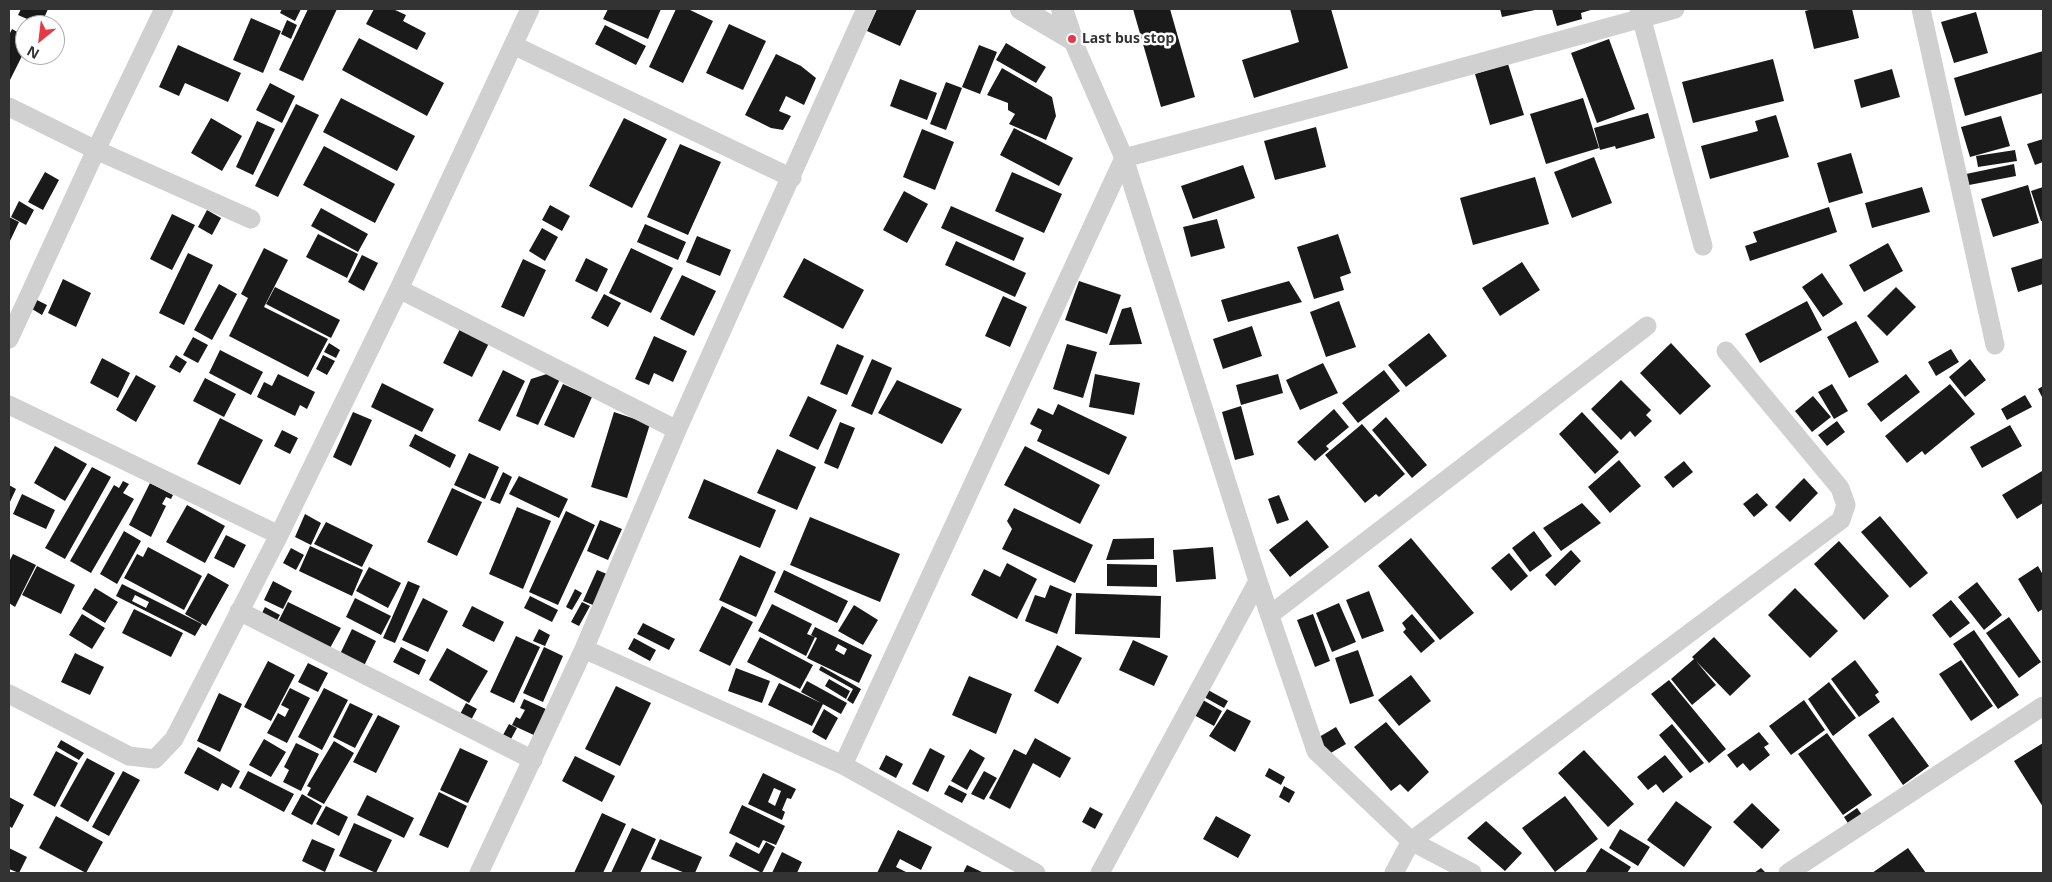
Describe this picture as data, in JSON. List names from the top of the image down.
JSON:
{
  "places": ["Last bus stop"],
  "north": "bottom left"
}
